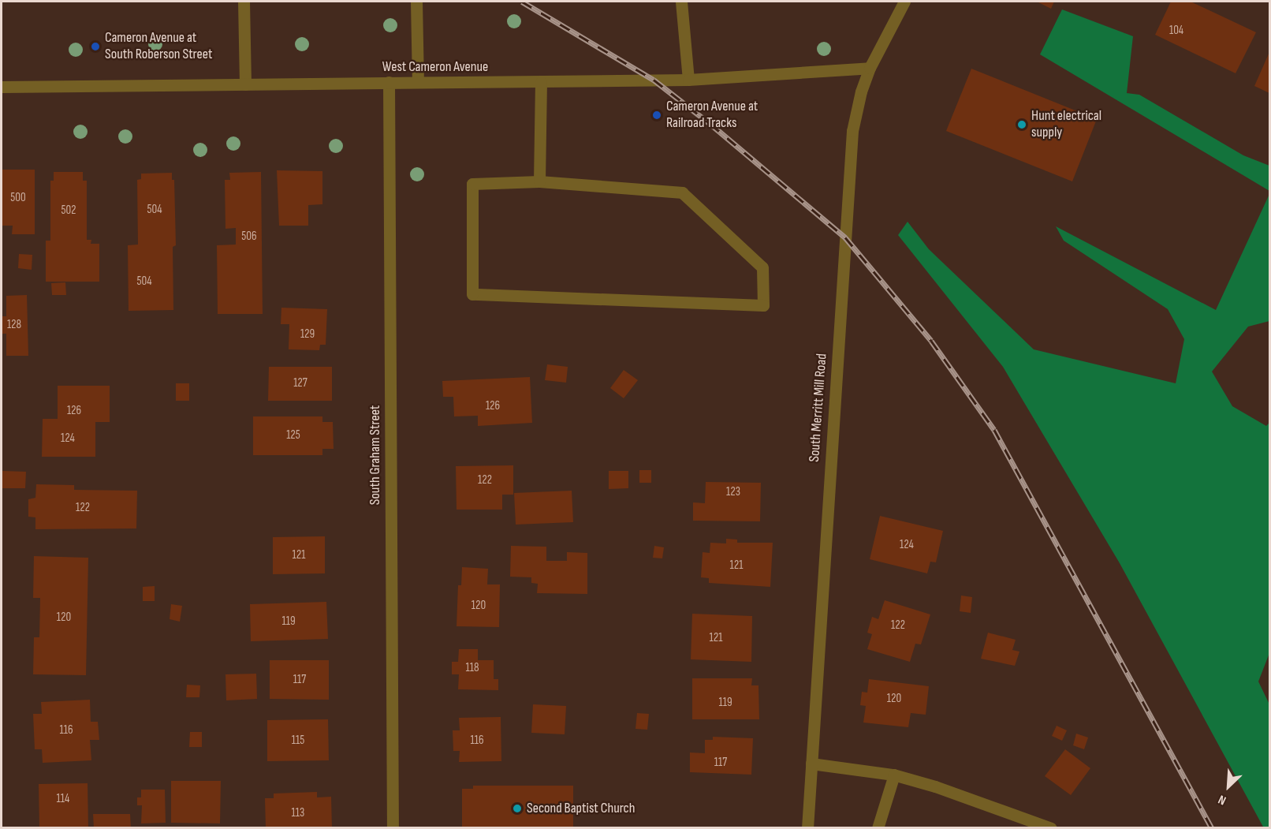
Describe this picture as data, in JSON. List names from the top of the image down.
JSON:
{
  "streets": {
    "street": ["West Cameron Avenue", "South Merritt Mill Road", "South Graham Street"]
  },
  "crossings": [
    ["West Cameron Avenue", "South Merritt Mill Road"],
    ["West Cameron Avenue", "South Graham Street"]
  ],
  "places": [
    "Cameron Avenue at South Roberson Street",
    "Cameron Avenue at Railroad Tracks",
    "Hunt electrical supply",
    "Second Baptist Church"
  ],
  "house_numbers": [
    "104",
    "500",
    "504",
    "502",
    "506",
    "504",
    "128",
    "129",
    "127",
    "126",
    "126",
    "125",
    "124",
    "122",
    "123",
    "122",
    "124",
    "121",
    "121",
    "120",
    "120",
    "119",
    "122",
    "121",
    "118",
    "117",
    "120",
    "119",
    "116",
    "115",
    "116",
    "117",
    "114",
    "113"
  ],
  "north": "bottom left"
}
